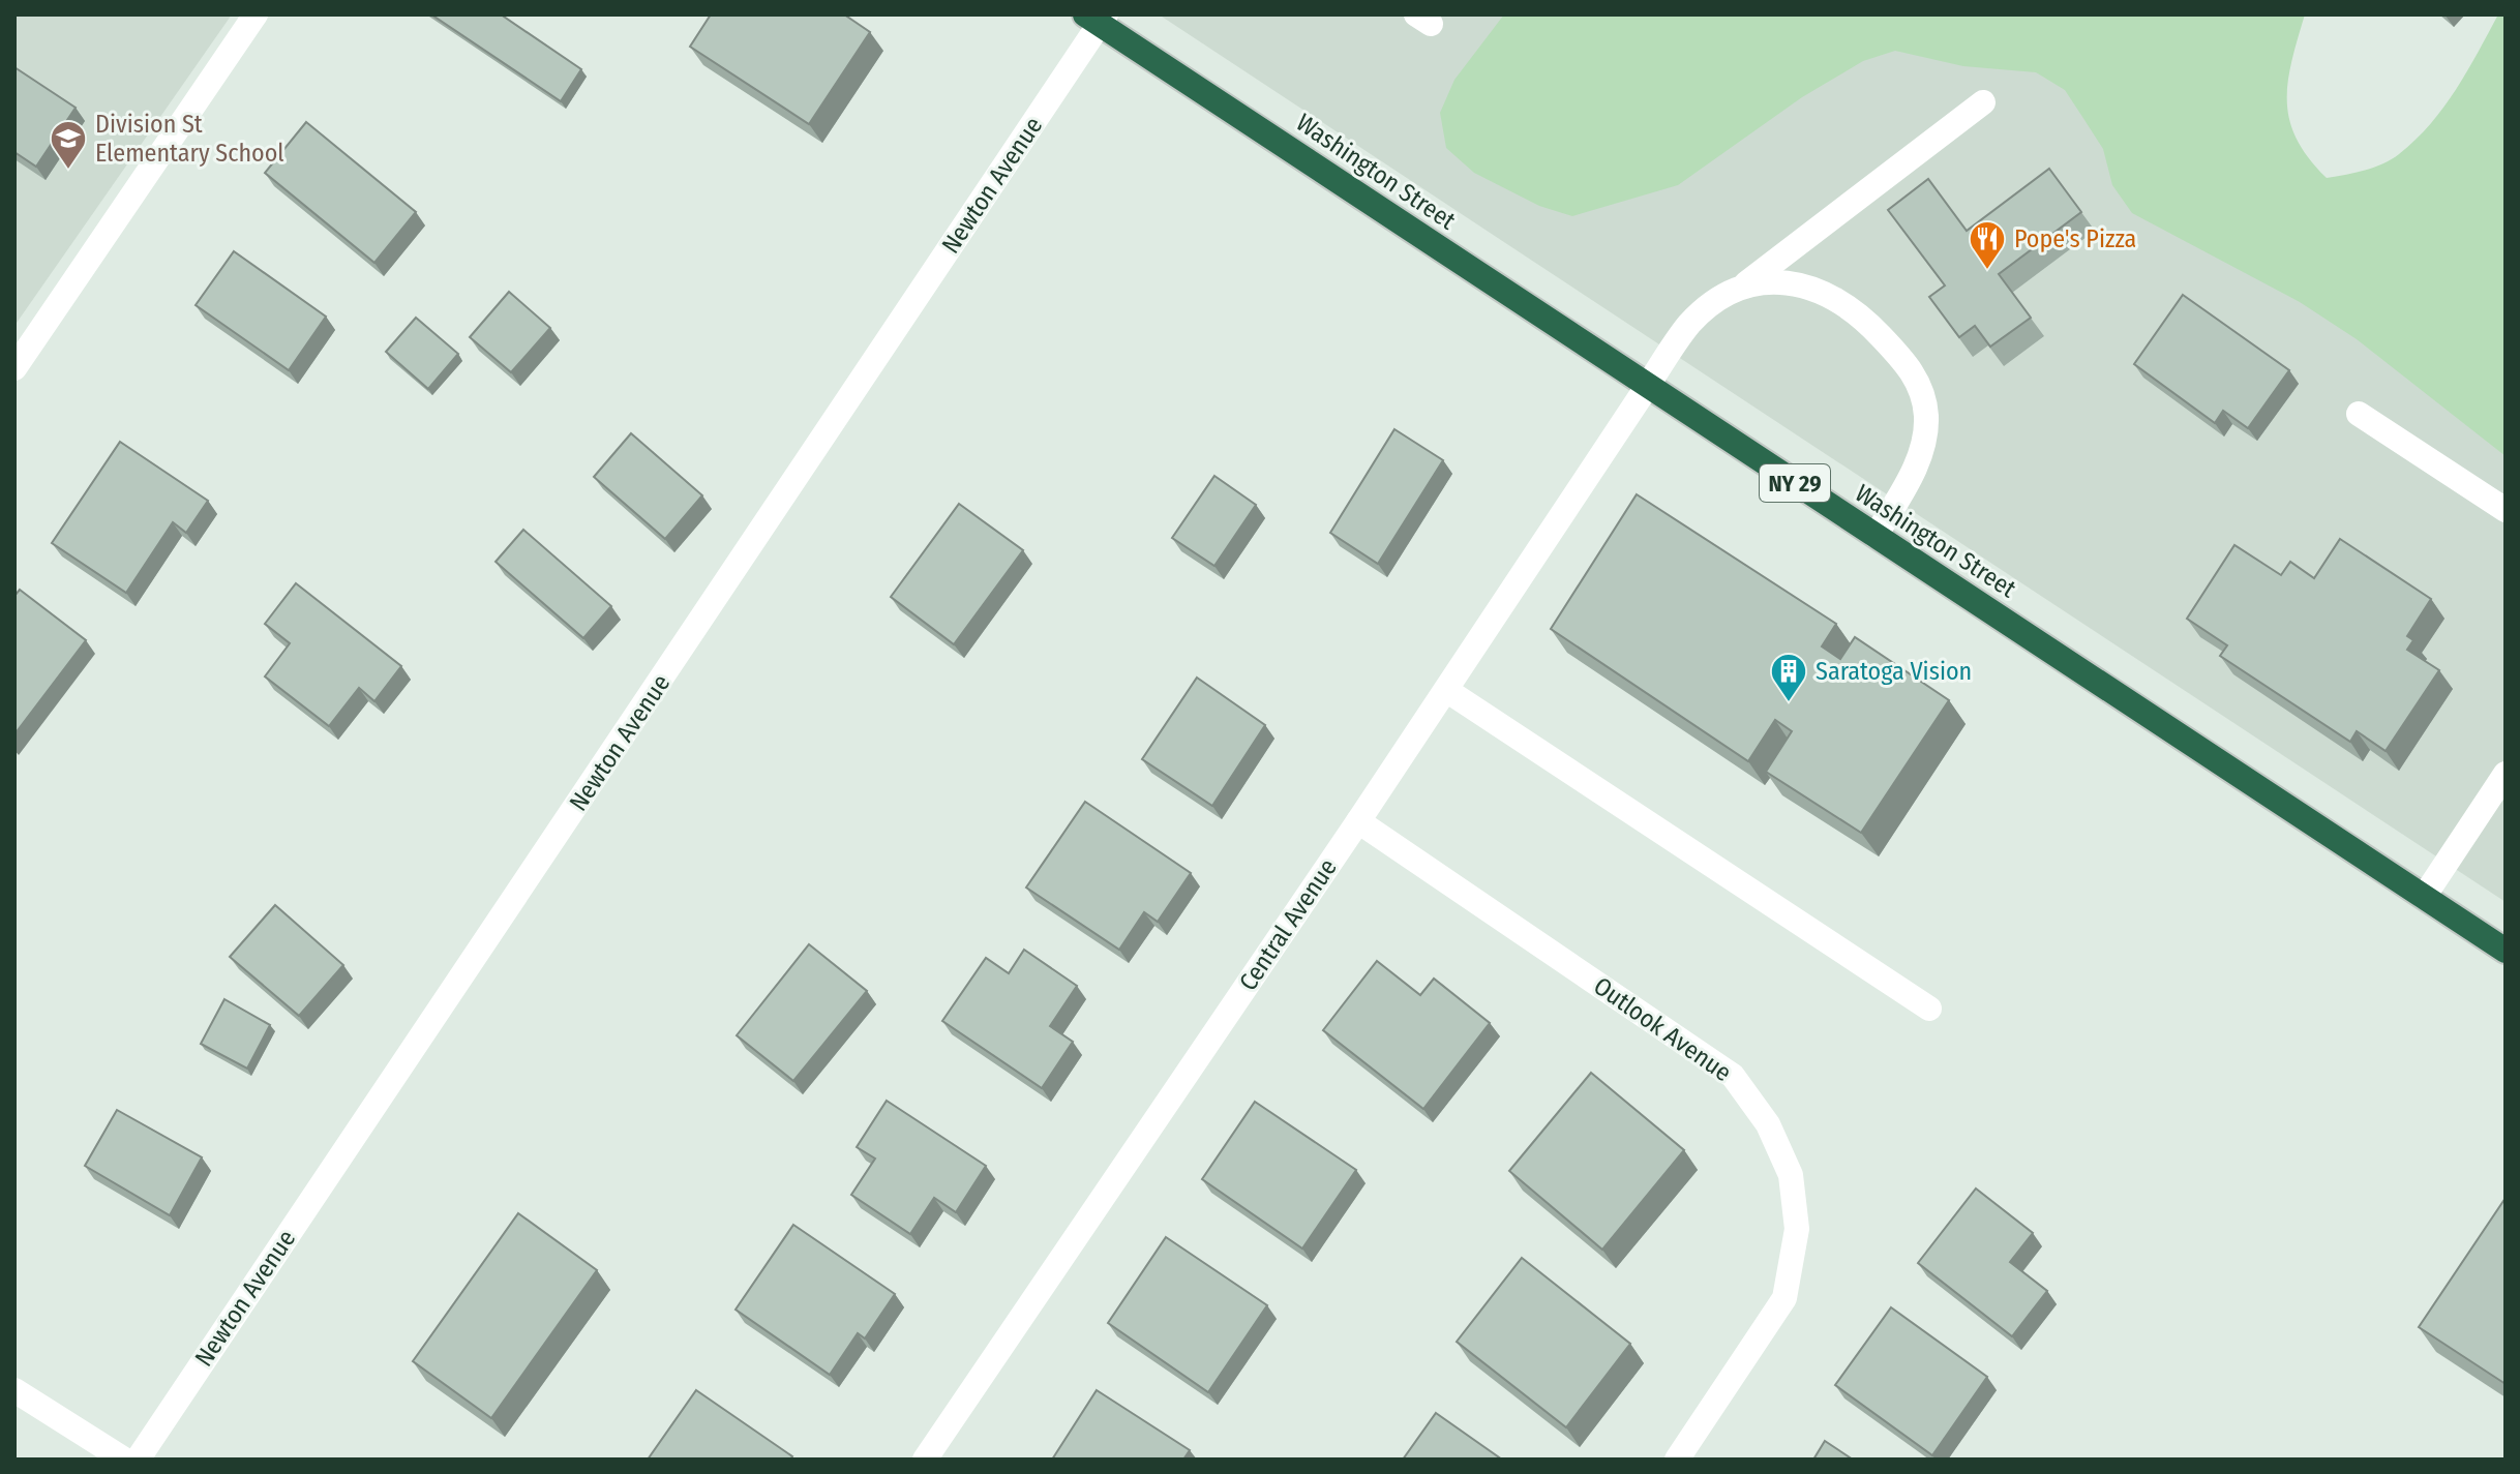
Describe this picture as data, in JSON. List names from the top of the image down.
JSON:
{
  "streets": {
    "highway": ["Washington Street", "NY 29"],
    "street": ["Newton Avenue", "Central Avenue", "Outlook Avenue"]
  },
  "crossings": [
    ["Washington Street", "Newton Avenue"],
    ["Washington Street", "Central Avenue"],
    ["Central Avenue", "Outlook Avenue"]
  ],
  "places": {
    "school or university": ["Division St Elementary School"],
    "restaurant": ["Pope's Pizza"],
    "building": ["Saratoga Vision"]
  }
}
